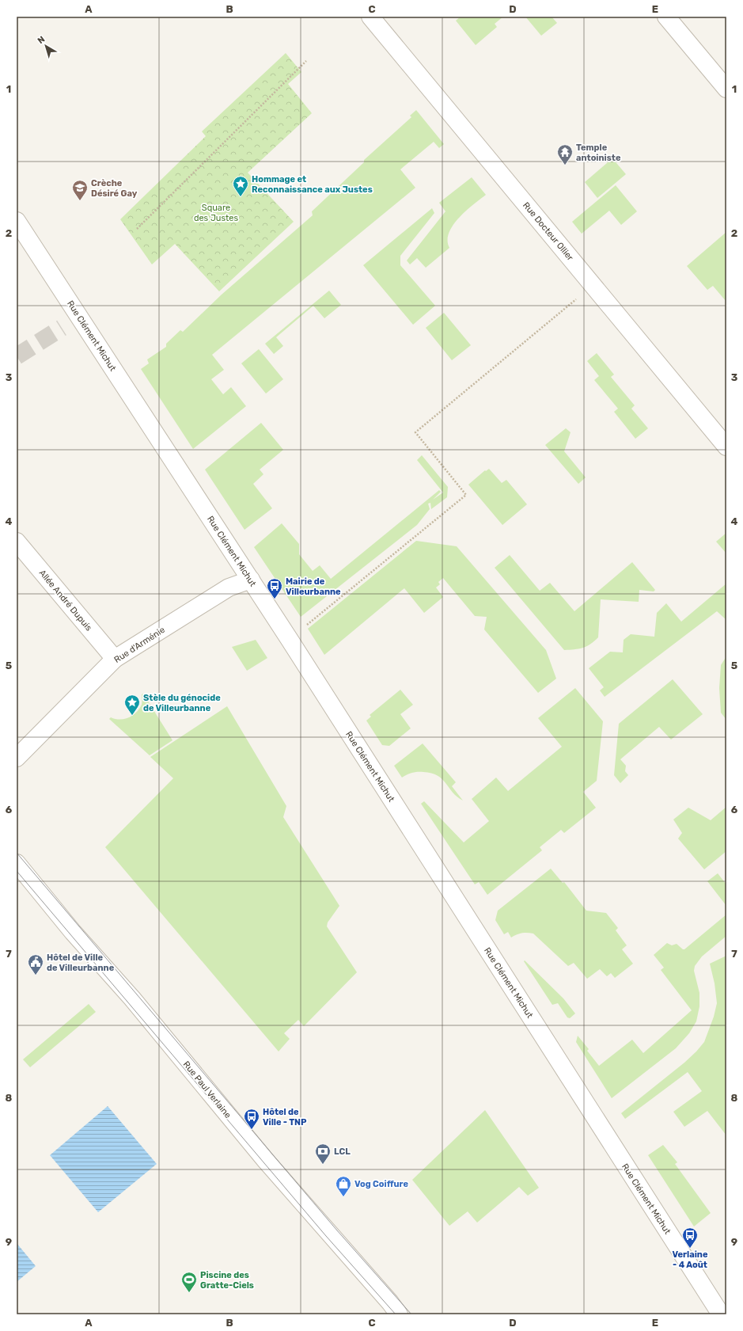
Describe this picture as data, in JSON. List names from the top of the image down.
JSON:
{
  "streets": {
    "street": [
      "Rue Docteur Ollier",
      "Rue Clément Michut",
      "Allée André Dupuis",
      "Rue d'Arménie",
      "Rue Paul Verlaine"
    ]
  },
  "crossings": [
    ["Rue Clément Michut", "Rue d'Arménie"],
    ["Allée André Dupuis", "Rue d'Arménie"]
  ],
  "parks": ["Square des Justes"],
  "places": {
    "temple": ["Temple antoiniste"],
    "place": ["Hommage et Reconnaissance aux Justes", "Stèle du génocide de Villeurbanne"],
    "school or university": ["Crèche Désiré Gay"],
    "bus stop": ["Mairie de Villeurbanne", "Hôtel de Ville - TNP", "Verlaine - 4 Août"],
    "public building": ["Hôtel de Ville de Villeurbanne"],
    "bank": ["LCL"],
    "shop": ["Vog Coiffure"],
    "sports": ["Piscine des Gratte-Ciels"]
  },
  "north": "top left",
  "grid": {
    "columns": [
      "A",
      "B",
      "C",
      "D",
      "E"
    ],
    "rows": [
      "1",
      "2",
      "3",
      "4",
      "5",
      "6",
      "7",
      "8",
      "9"
    ]
  }
}
